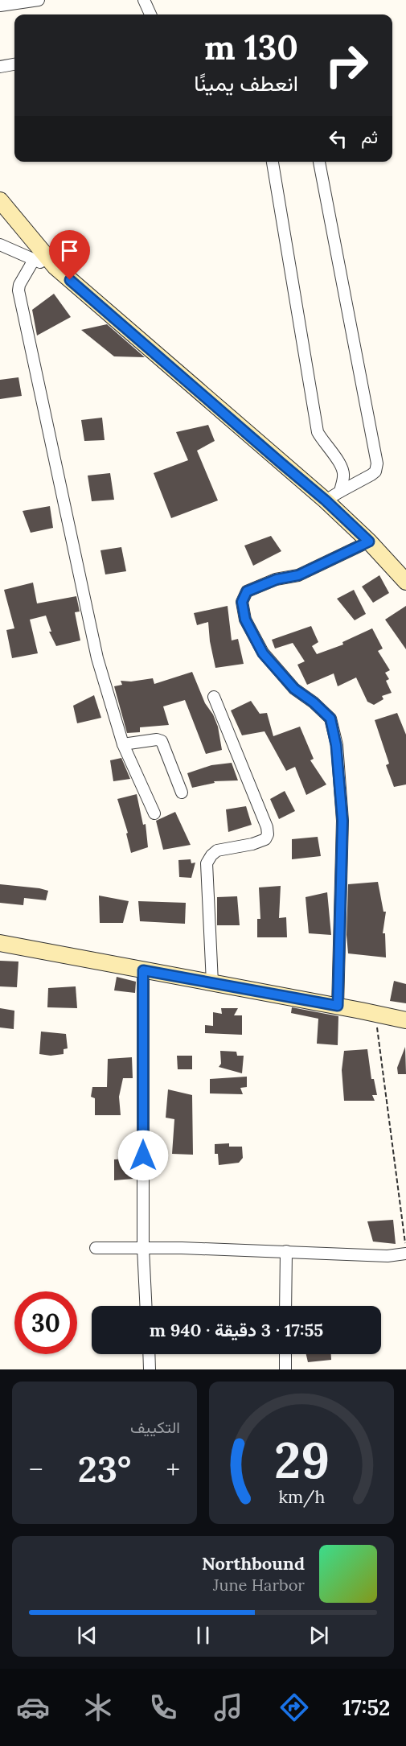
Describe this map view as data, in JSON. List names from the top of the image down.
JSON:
{
  "page": {
    "turn": ["130 m", "انعطف يمينًا"],
    "then": "ثم",
    "limit": "30",
    "trip": "17:55 · 3 دقيقة · 940 m",
    "tile": "التكييف",
    "heat": ["−", "23°", "+"],
    "song": ["Northbound", "June Harbor"],
    "tabs": "17:52",
    "gauge": ["29", "km/h"]
  }
}
